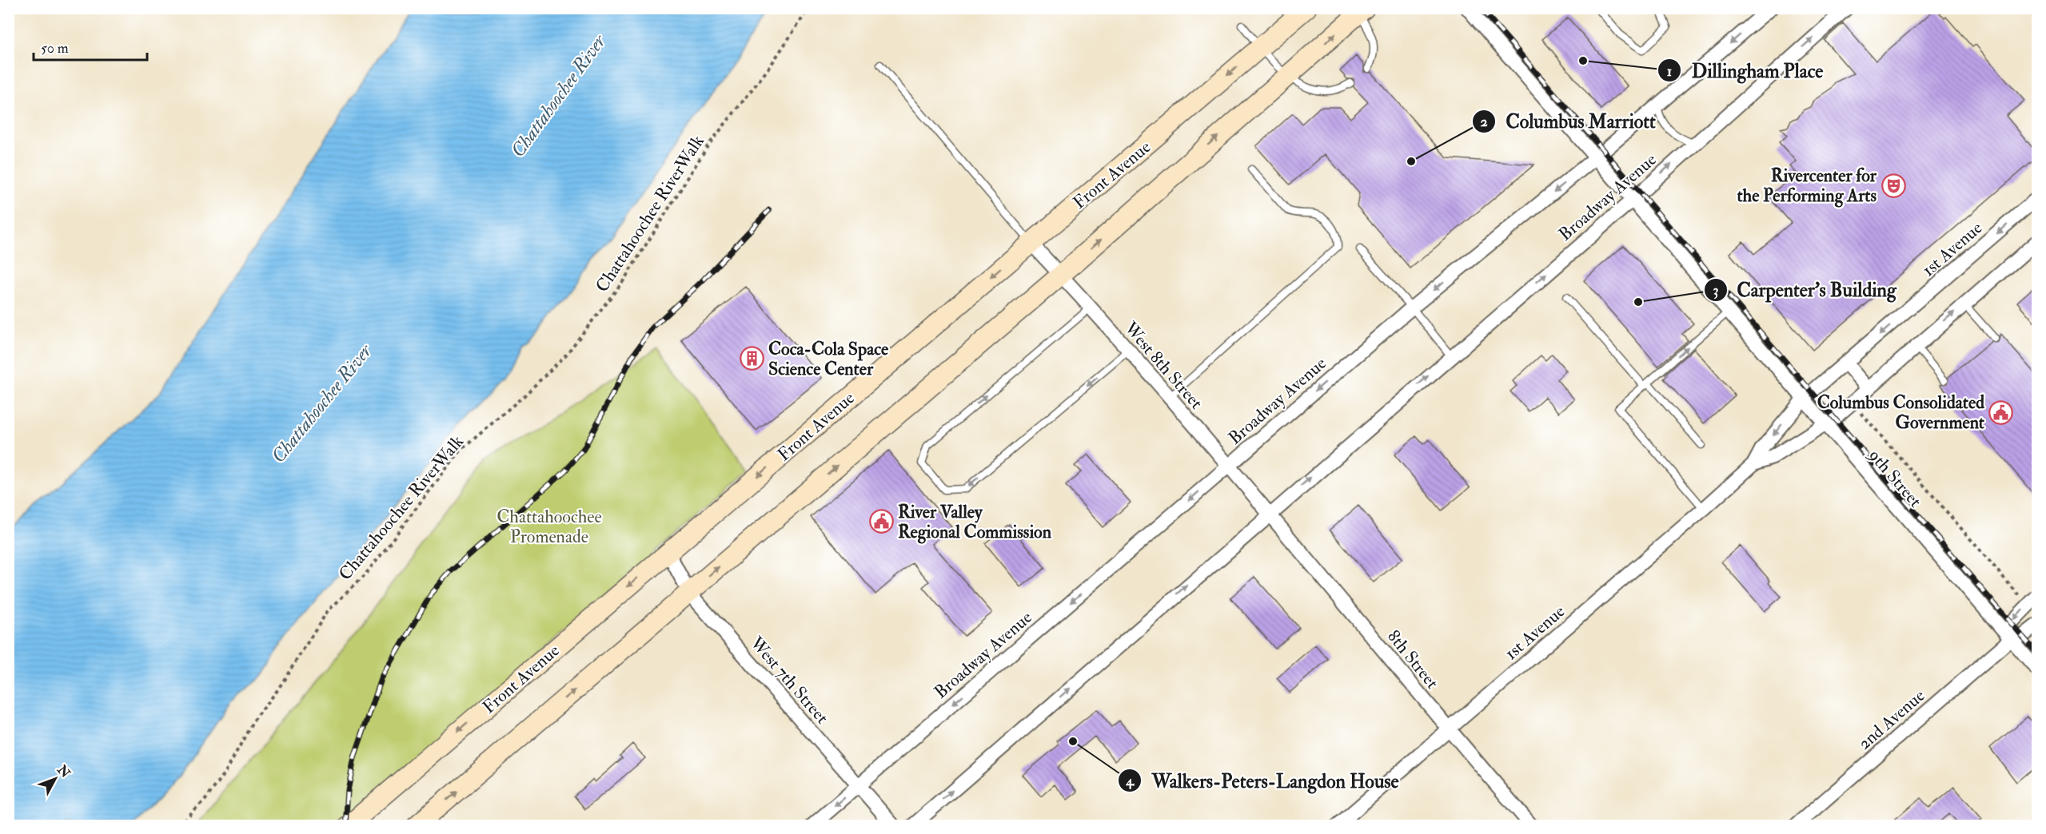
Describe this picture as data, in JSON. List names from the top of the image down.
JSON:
{
  "streets": {
    "street": [
      "Front Avenue",
      "Broadway Avenue",
      "1st Avenue",
      "West 8th Street",
      "9th Street",
      "8th Street",
      "West 7th Street",
      "2nd Avenue"
    ],
    "path": ["Chattahoochee RiverWalk"]
  },
  "crossings": [
    ["Front Avenue", "West 8th Street"],
    ["Front Avenue", "West 7th Street"],
    ["Broadway Avenue", "West 8th Street"],
    ["Broadway Avenue", "9th Street"],
    ["Broadway Avenue", "8th Street"],
    ["Broadway Avenue", "West 7th Street"],
    ["1st Avenue", "9th Street"],
    ["1st Avenue", "8th Street"],
    ["West 8th Street", "8th Street"],
    ["9th Street", "2nd Avenue"]
  ],
  "water": ["Chattahoochee River"],
  "parks": ["Chattahoochee Promenade"],
  "places": {
    "other": [
      "Dillingham Place",
      "Columbus Marriott",
      "Carpenter's Building",
      "Walkers-Peters-Langdon House"
    ],
    "theatre": ["Rivercenter for the Performing Arts"],
    "building": ["Coca-Cola Space Science Center"],
    "public building": ["Columbus Consolidated Government", "River Valley Regional Commission"]
  },
  "scale_bar": "50 m",
  "north": "top right"
}
